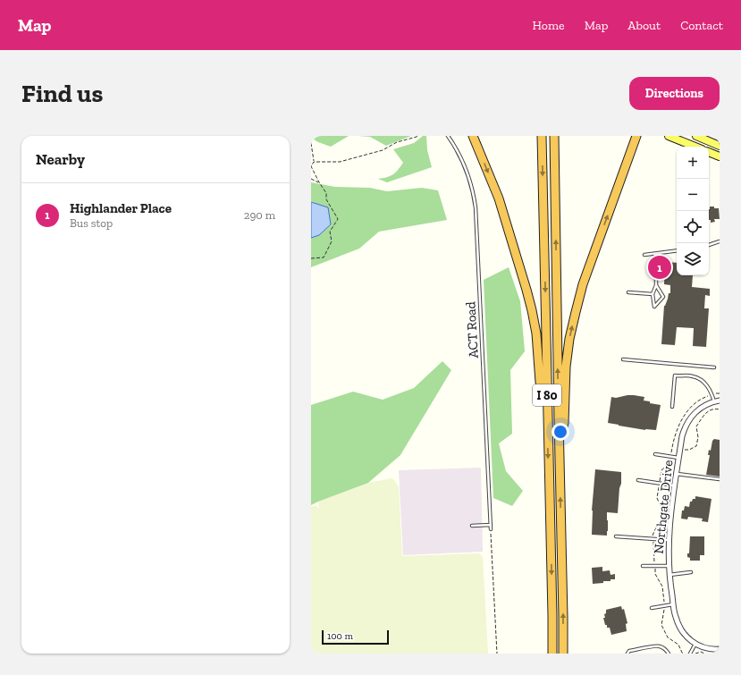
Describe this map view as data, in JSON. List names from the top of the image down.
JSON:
{
  "streets": {
    "highway": ["I 80"],
    "street": ["Northgate Drive"],
    "lane": ["ACT Road"]
  },
  "scale_bar": "100 m",
  "page": {
    "header": "Map",
    "nav": [
      "Home",
      "Map",
      "About",
      "Contact"
    ],
    "buttons": "Directions",
    "title": "Find us",
    "heading": "Nearby",
    "map_buttons": ["+", "−"],
    "list": [
      {
        "mark": "1",
        "name": "Highlander Place",
        "note": "Bus stop",
        "value": "290 m"
      }
    ],
    "pins": "1",
    "scale": "100 m"
  }
}
